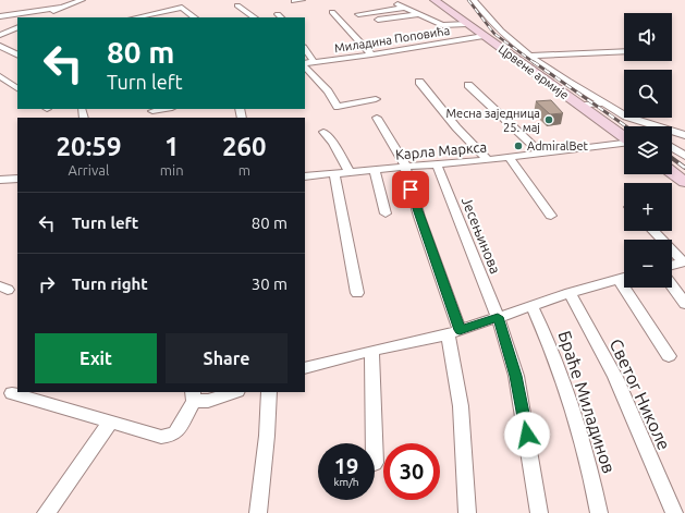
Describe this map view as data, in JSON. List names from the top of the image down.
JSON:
{
  "streets": {
    "main road": ["Црвене армије"],
    "street": [
      "Миладина Поповића",
      "Карла Маркса",
      "Јесењинова",
      "Светог Николе",
      "Браће Миладинов"
    ]
  },
  "crossings": [
    ["Миладина Поповића", "Црвене армије"],
    ["Карла Маркса", "Јесењинова"]
  ],
  "places": ["Месна заједница 25. мај", "AdmiralBet"],
  "page": {
    "map_buttons": ["+", "−"],
    "turn": ["80 m", "Turn left"],
    "eta": [
      "20:59",
      "Arrival",
      "1",
      "min",
      "260",
      "m"
    ],
    "list": [
      {
        "name": "Turn left",
        "value": "80 m"
      },
      {
        "name": "Turn right",
        "value": "30 m"
      }
    ],
    "buttons": ["Exit", "Share"],
    "speed": "19 km/h",
    "limit": "30"
  }
}
